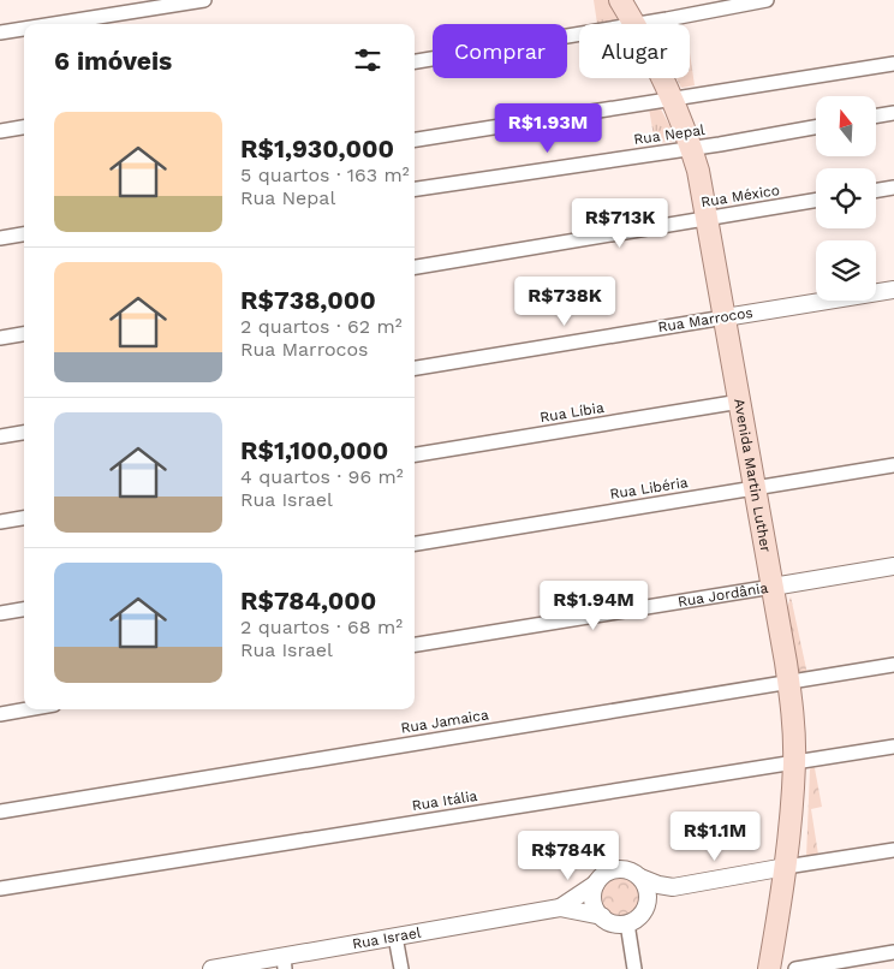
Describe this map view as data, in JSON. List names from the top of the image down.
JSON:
{
  "streets": {
    "main road": ["Avenida Martin Luther"],
    "street": [
      "Rua Nepal",
      "Rua México",
      "Rua Marrocos",
      "Rua Líbia",
      "Rua Libéria",
      "Rua Jordânia",
      "Rua Jamaica",
      "Rua Itália",
      "Rua Israel"
    ]
  },
  "crossings": [
    ["Rua Nepal", "Avenida Martin Luther"],
    ["Rua México", "Avenida Martin Luther"],
    ["Rua Marrocos", "Avenida Martin Luther"],
    ["Rua Líbia", "Avenida Martin Luther"],
    ["Avenida Martin Luther", "Rua Libéria"],
    ["Avenida Martin Luther", "Rua Jordânia"],
    ["Avenida Martin Luther", "Rua Jamaica"],
    ["Avenida Martin Luther", "Rua Itália"]
  ],
  "north": "top",
  "page": {
    "chip": ["Comprar", "Alugar"],
    "heading": "6 imóveis",
    "list": [
      {
        "name": "R$1,930,000",
        "note": "5 quartos · 163 m² · Rua Nepal"
      },
      {
        "name": "R$738,000",
        "note": "2 quartos · 62 m² · Rua Marrocos"
      },
      {
        "name": "R$1,100,000",
        "note": "4 quartos · 96 m² · Rua Israel"
      },
      {
        "name": "R$784,000",
        "note": "2 quartos · 68 m² · Rua Israel"
      }
    ],
    "price": [
      "R$1.93M",
      "R$713K",
      "R$738K",
      "R$1.94M",
      "R$1.1M",
      "R$784K"
    ]
  }
}
